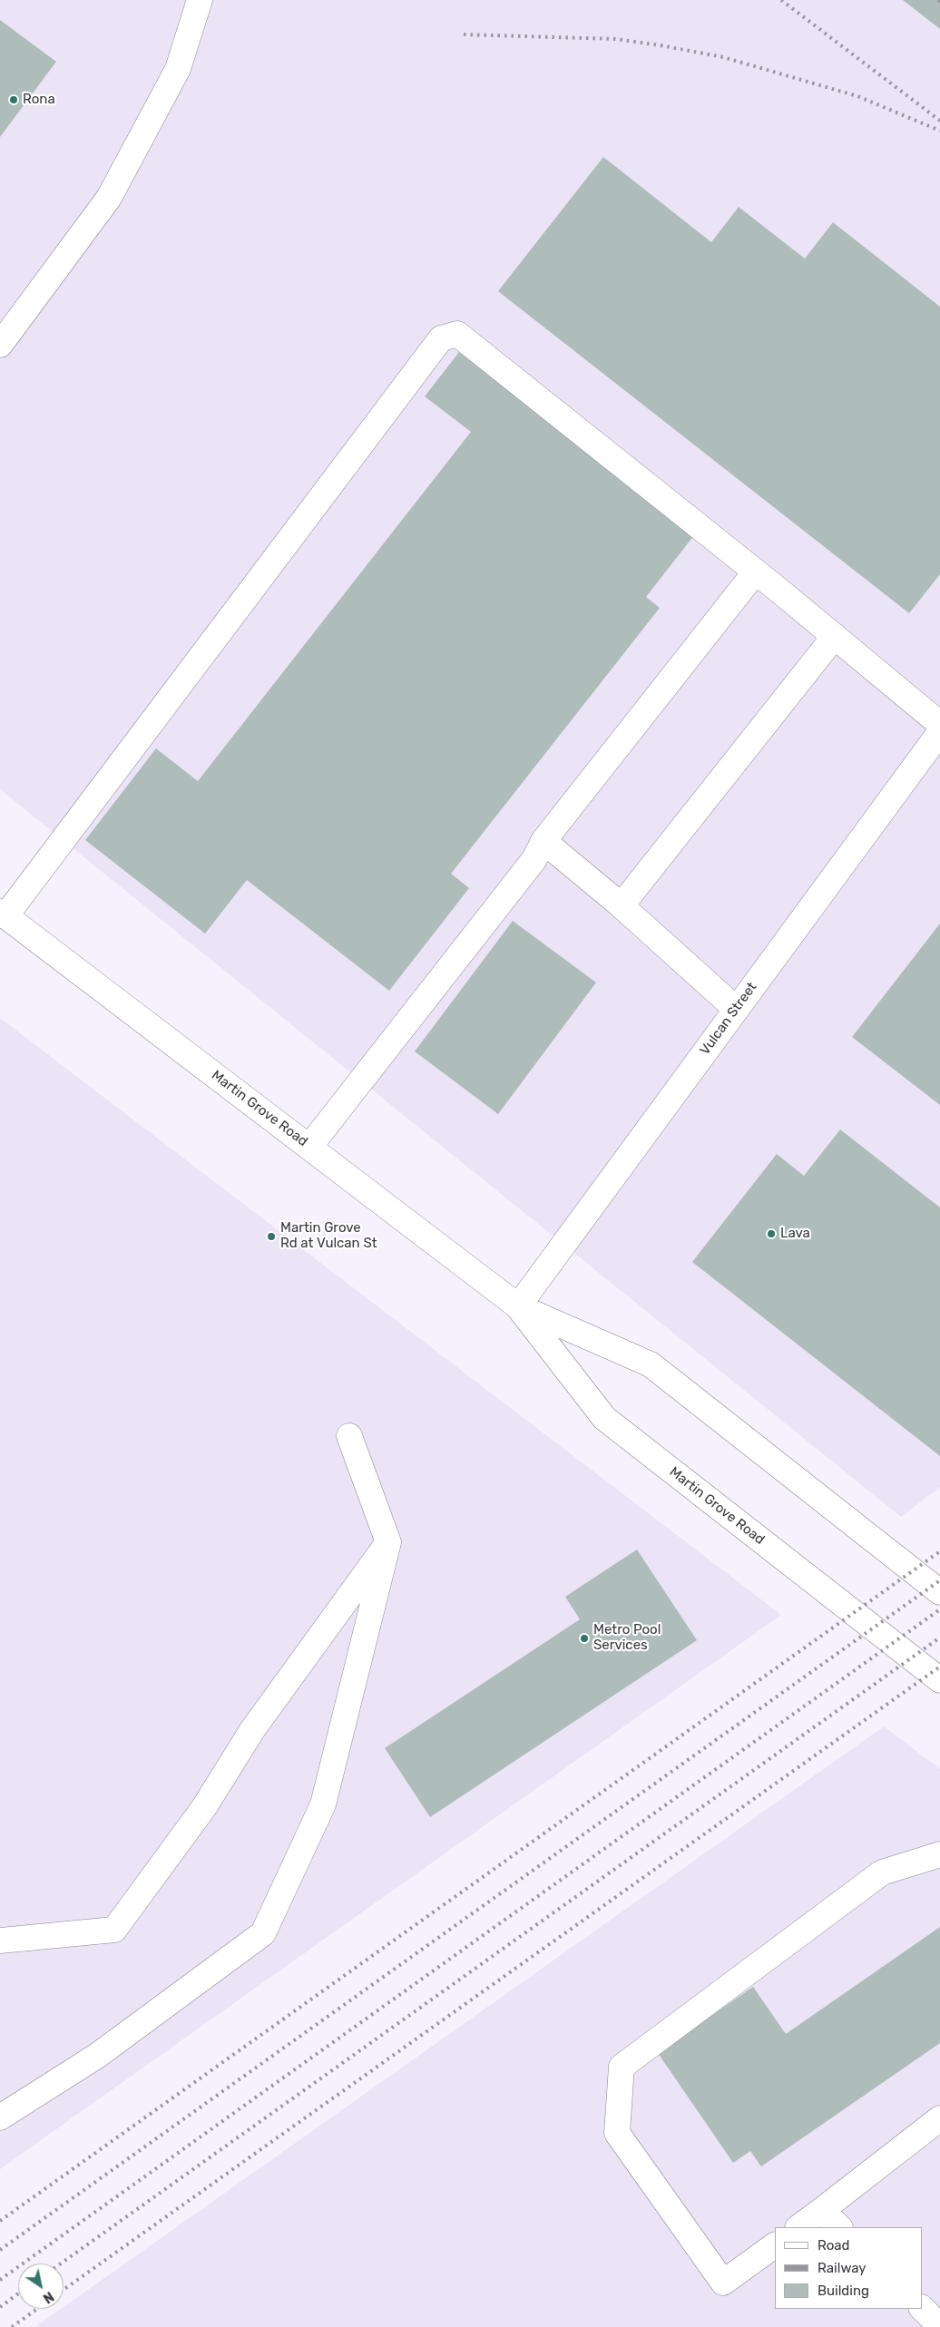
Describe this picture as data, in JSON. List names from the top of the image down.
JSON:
{
  "streets": {
    "main road": ["Vulcan Street", "Martin Grove Road"]
  },
  "crossings": [
    ["Vulcan Street", "Martin Grove Road"]
  ],
  "places": [
    "Rona",
    "Lava",
    "Martin Grove Rd at Vulcan St",
    "Metro Pool Services"
  ],
  "legend": ["Road", "Railway", "Building"],
  "north": "bottom right"
}
